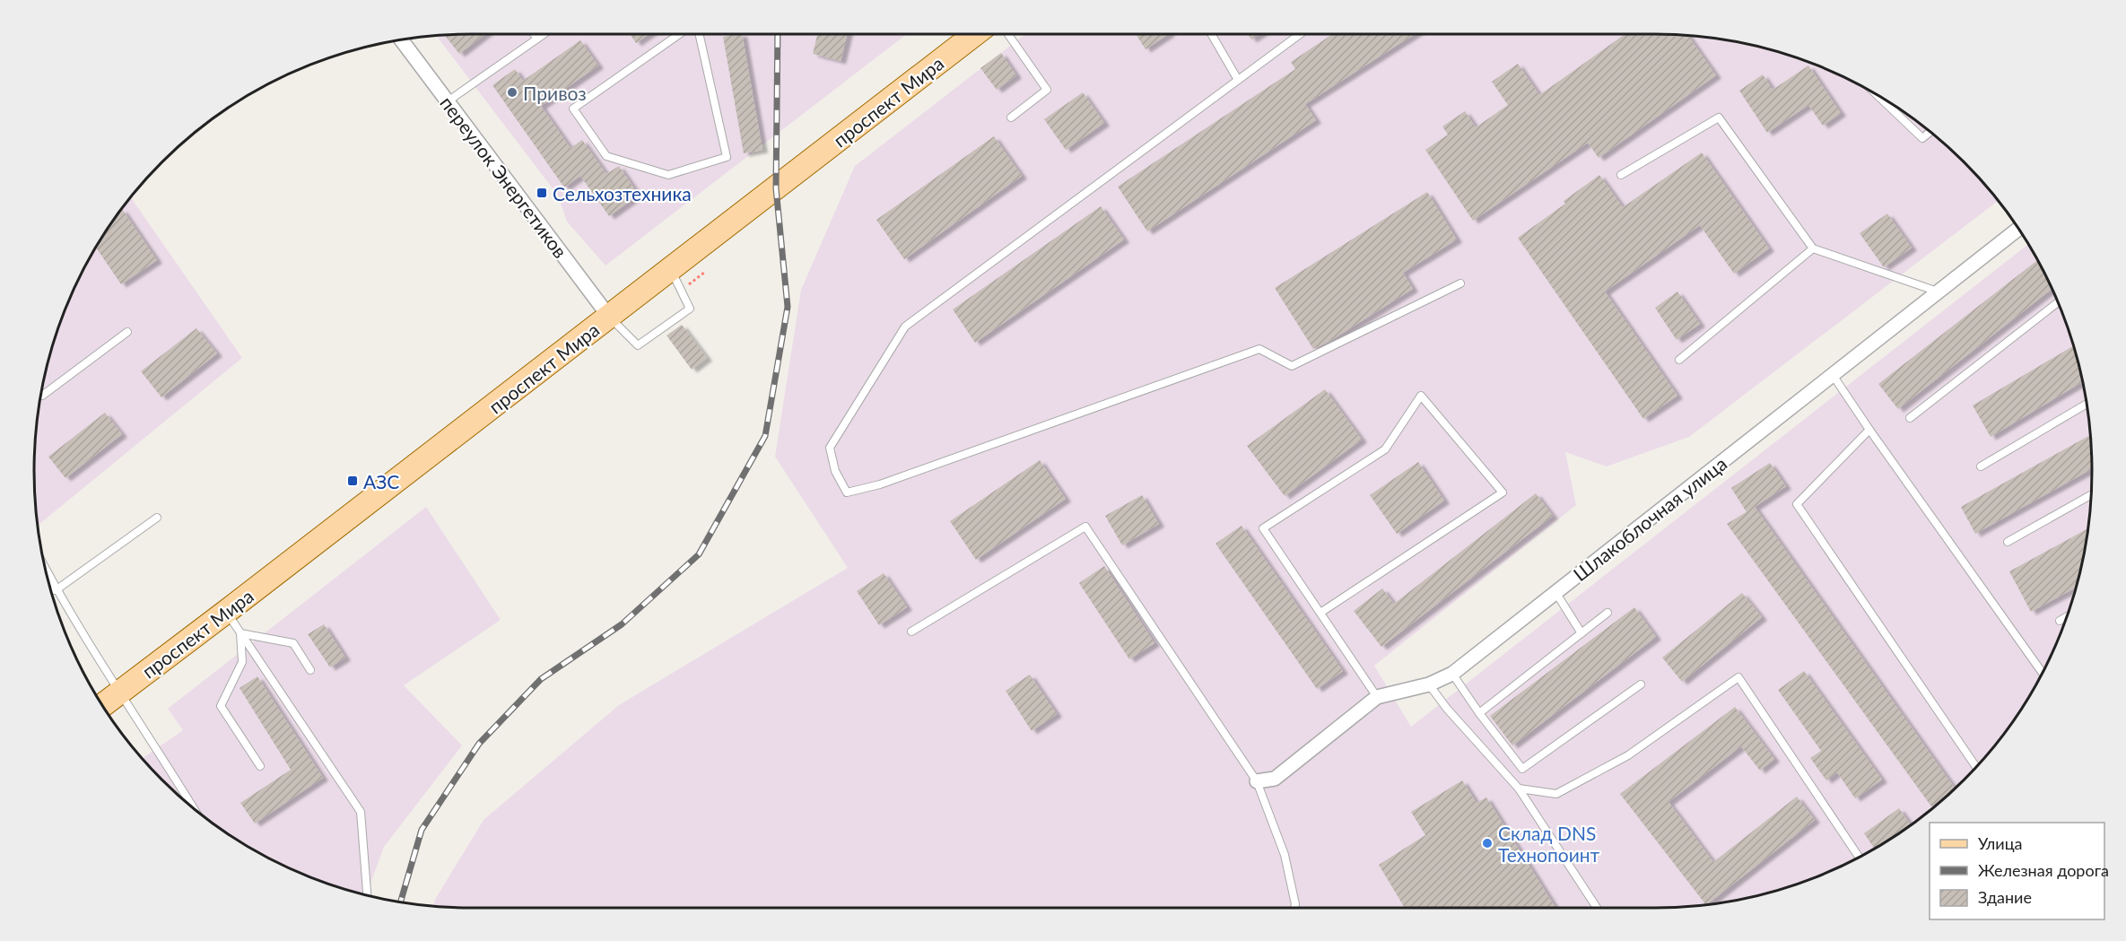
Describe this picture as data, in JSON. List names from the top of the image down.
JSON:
{
  "streets": {
    "main road": ["проспект Мира"],
    "street": ["переулок Энергетиков", "Шлакоблочная улица"]
  },
  "crossings": [
    ["проспект Мира", "переулок Энергетиков"]
  ],
  "places": {
    "other": ["Привоз", "Склад DNS Технопоинт"],
    "transit": ["Сельхозтехника", "АЗС"]
  },
  "legend": ["Улица", "Железная дорога", "Здание"]
}
